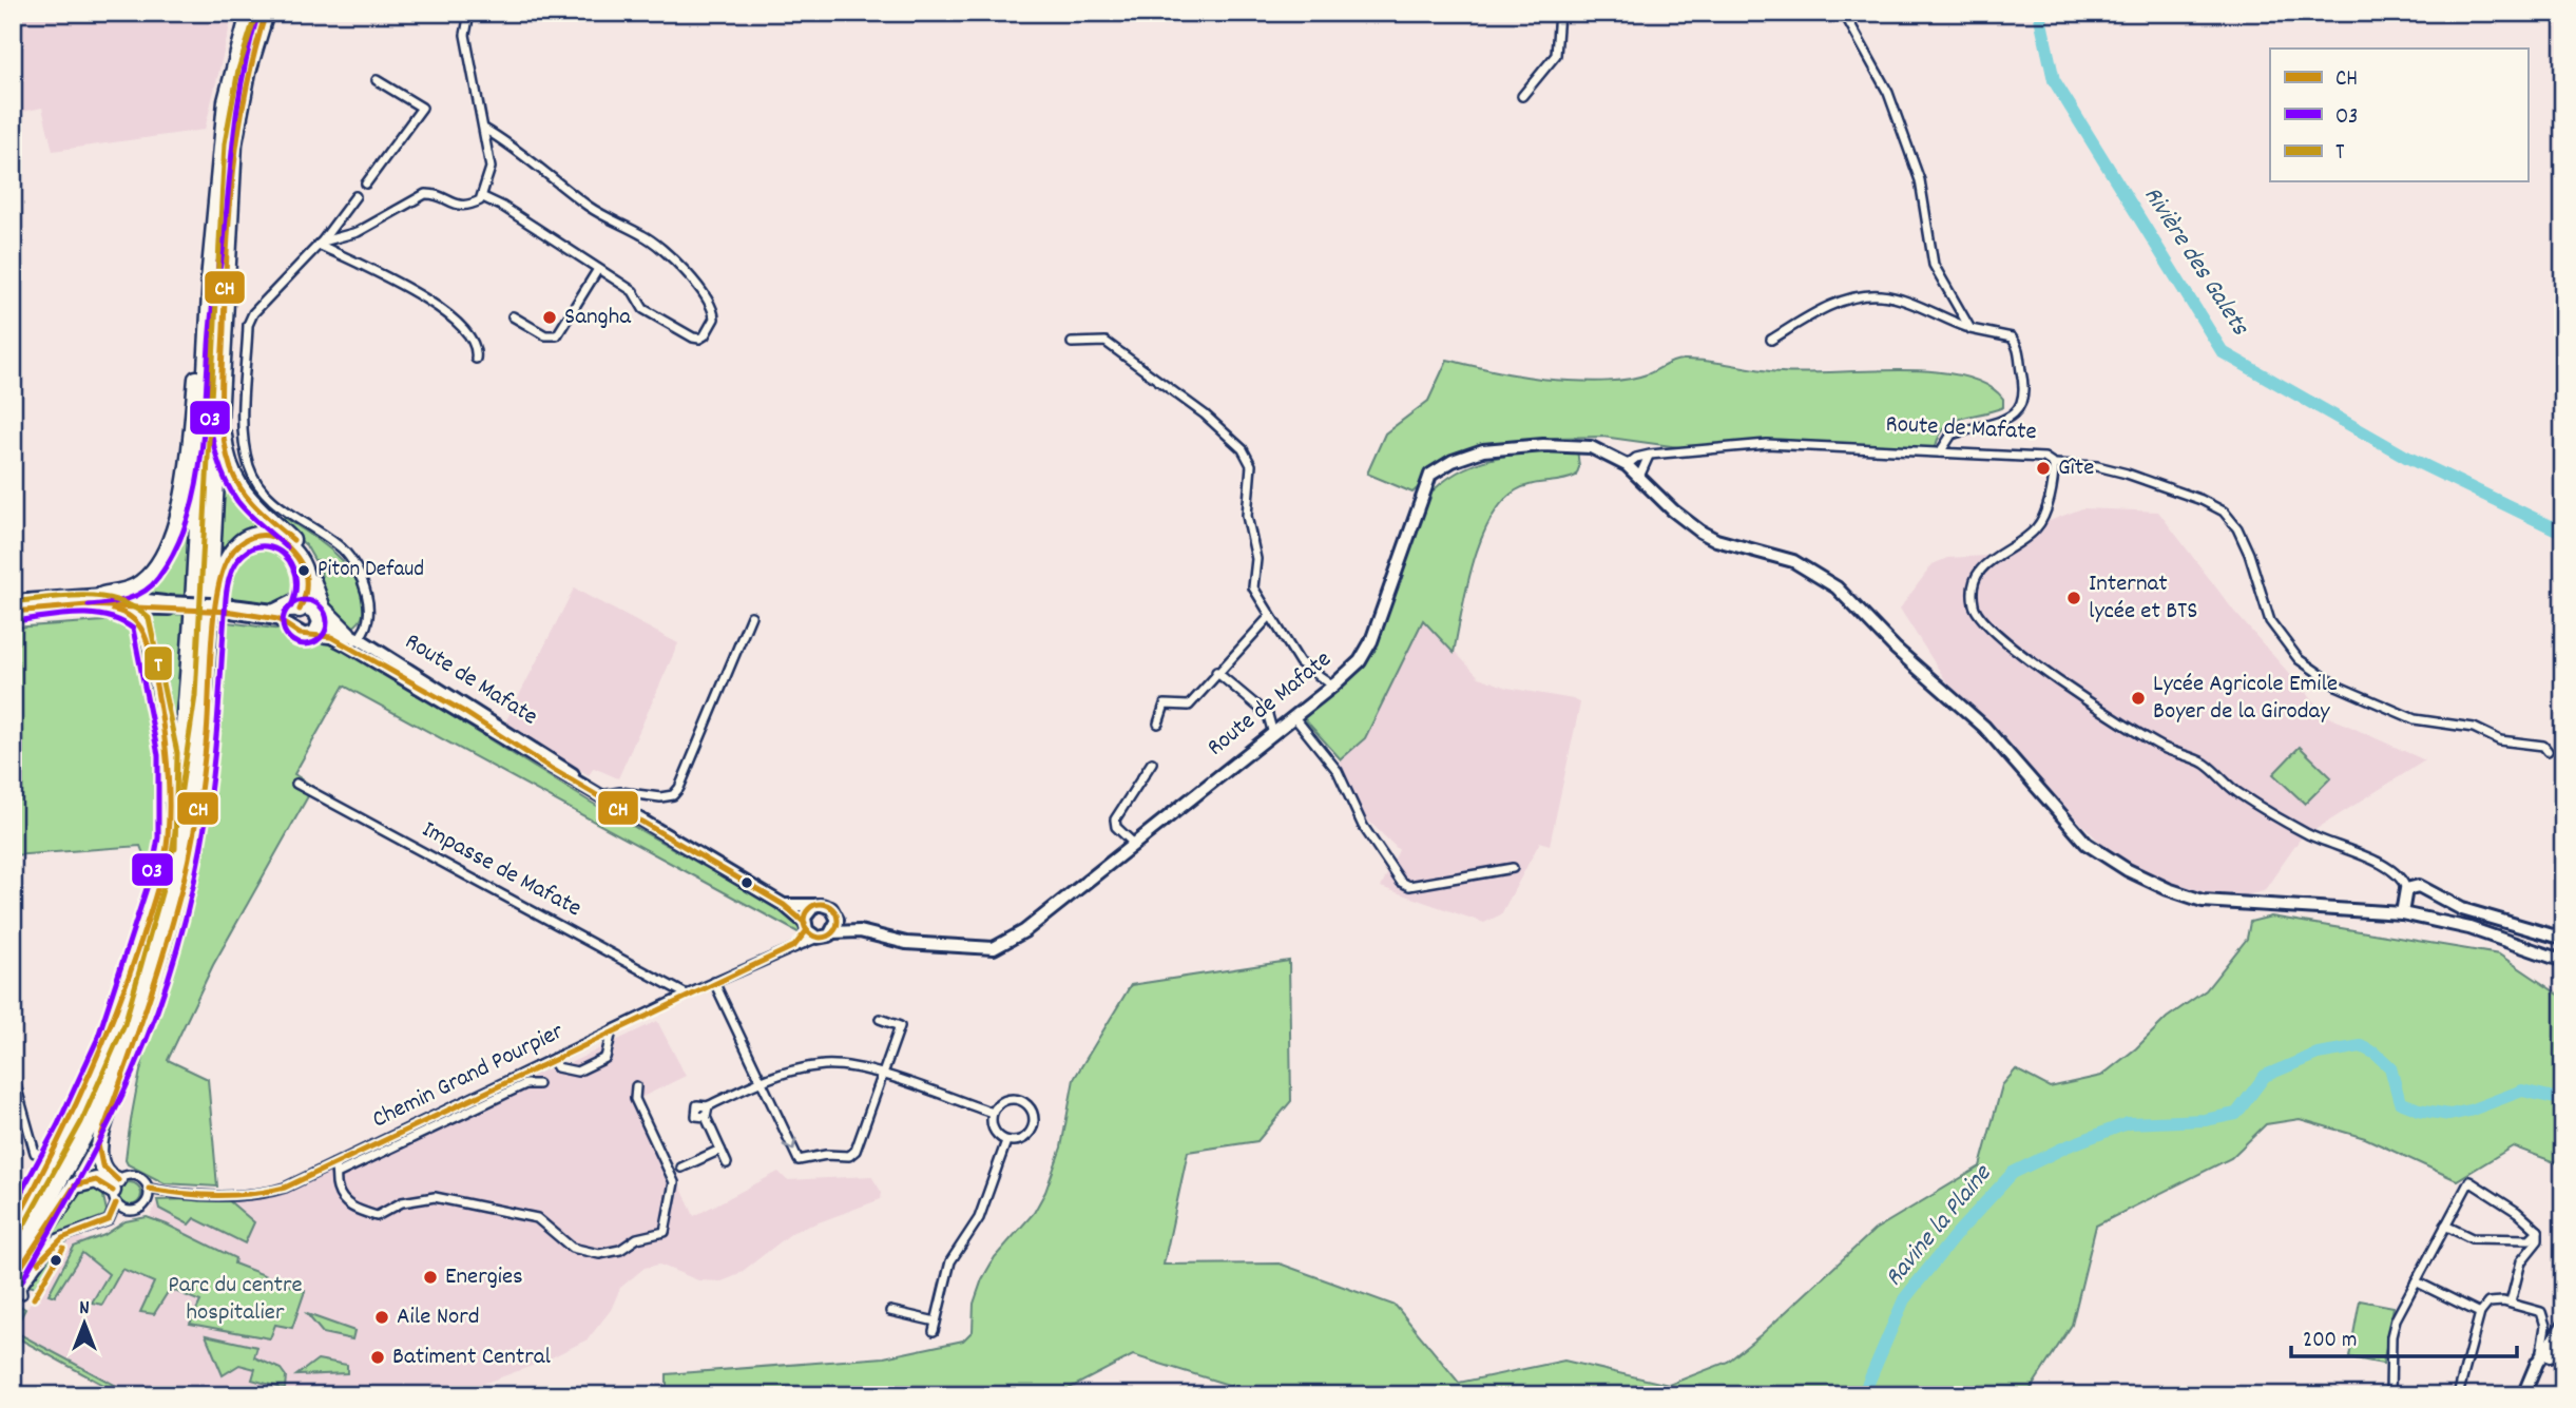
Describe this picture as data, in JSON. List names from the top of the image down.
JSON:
{
  "streets": {
    "main road": ["Route de Mafate"],
    "street": ["Impasse de Mafate", "Chemin Grand Pourpier"]
  },
  "crossings": [
    ["Route de Mafate", "Chemin Grand Pourpier"],
    ["Impasse de Mafate", "Chemin Grand Pourpier"]
  ],
  "water": ["Rivière des Galets", "Ravine la Plaine"],
  "parks": ["Parc du centre hospitalier"],
  "places": [
    "Sangha",
    "Gîte",
    "Piton Defaud",
    "Internat lycée et BTS",
    "Lycée Agricole Emile Boyer de la Giroday",
    "Energies",
    "Aile Nord",
    "Batiment Central"
  ],
  "lines": ["transit line CH", "transit line T", "transit line O3"],
  "legend": ["CH", "O3", "T"],
  "scale_bar": "200 m",
  "north": "top"
}
